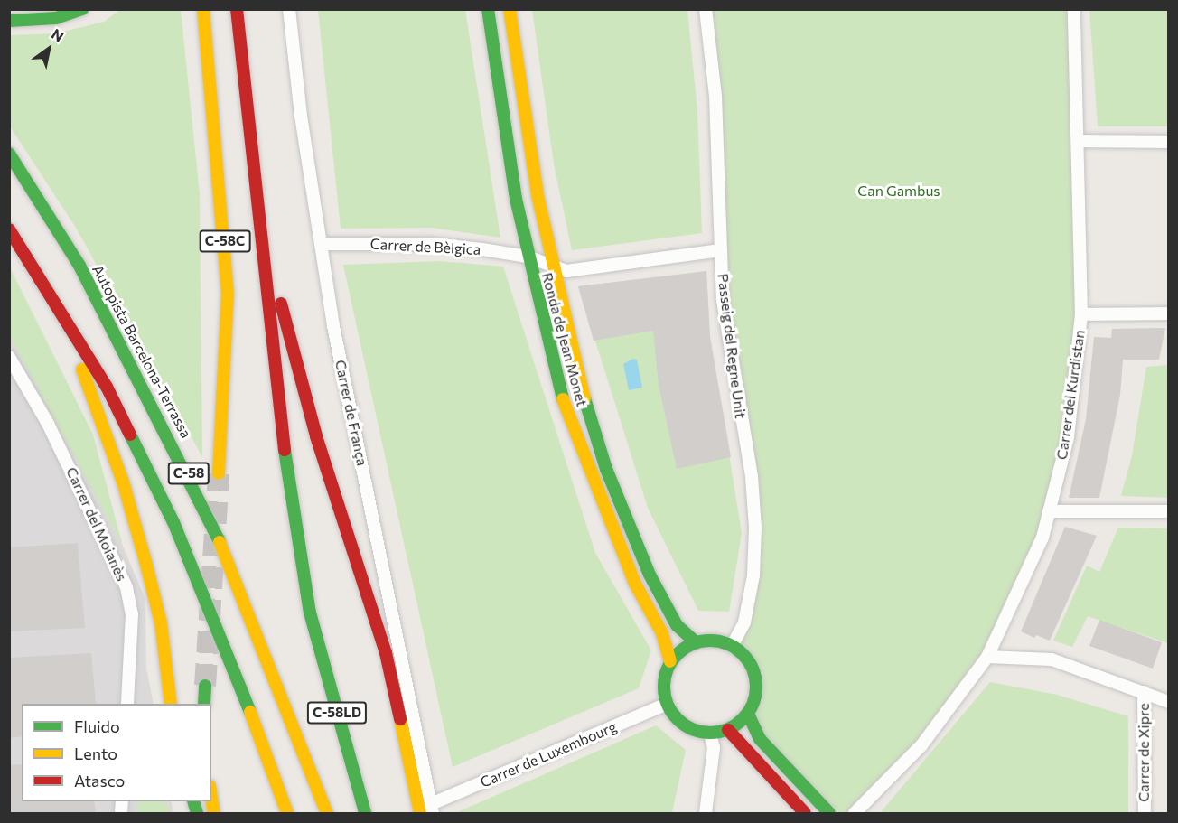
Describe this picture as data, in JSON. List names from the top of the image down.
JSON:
{
  "streets": {
    "main road": [
      "C-58C",
      "Ronda de Jean Monet",
      "Autopista Barcelona-Terrassa",
      "C-58",
      "C-58LD"
    ],
    "street": [
      "Carrer de Bèlgica",
      "Passeig del Regne Unit",
      "Carrer del Kurdistan",
      "Carrer de França",
      "Carrer del Moianès",
      "Carrer de Xipre",
      "Carrer de Luxembourg"
    ]
  },
  "crossings": [
    ["C-58C", "C-58LD"],
    ["Carrer de Bèlgica", "Ronda de Jean Monet"],
    ["Carrer de Bèlgica", "Passeig del Regne Unit"],
    ["Carrer de Bèlgica", "Carrer de França"],
    ["Ronda de Jean Monet", "Passeig del Regne Unit"],
    ["Ronda de Jean Monet", "Carrer de Luxembourg"],
    ["Passeig del Regne Unit", "Carrer de Luxembourg"],
    ["Carrer de França", "Carrer de Luxembourg"]
  ],
  "parks": ["Can Gambus"],
  "legend": ["Fluido", "Lento", "Atasco"],
  "north": "top right"
}
